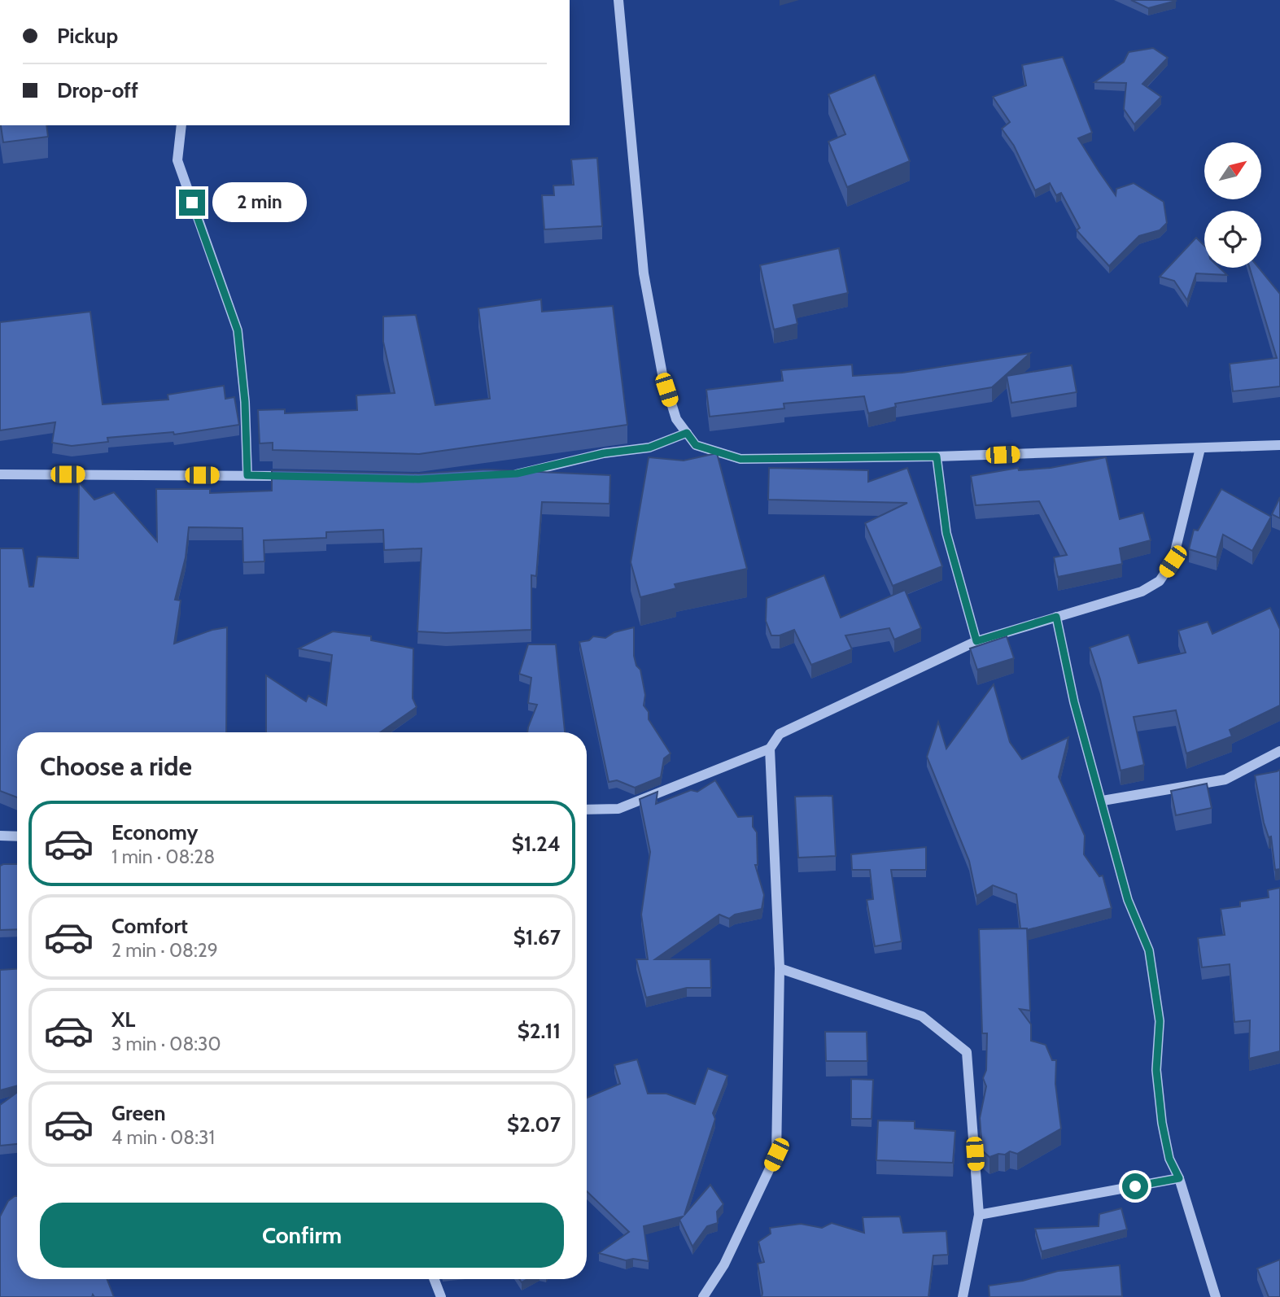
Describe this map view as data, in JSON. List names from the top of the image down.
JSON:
{
  "north": "top right",
  "page": {
    "banner": ["Pickup", "Drop-off"],
    "bubble": "2 min",
    "heading": "Choose a ride",
    "list": [
      {
        "name": "Economy",
        "note": "1 min · 08:28",
        "value": "$1.24"
      },
      {
        "name": "Comfort",
        "note": "2 min · 08:29",
        "value": "$1.67"
      },
      {
        "name": "XL",
        "note": "3 min · 08:30",
        "value": "$2.11"
      },
      {
        "name": "Green",
        "note": "4 min · 08:31",
        "value": "$2.07"
      }
    ],
    "buttons": "Confirm"
  }
}
